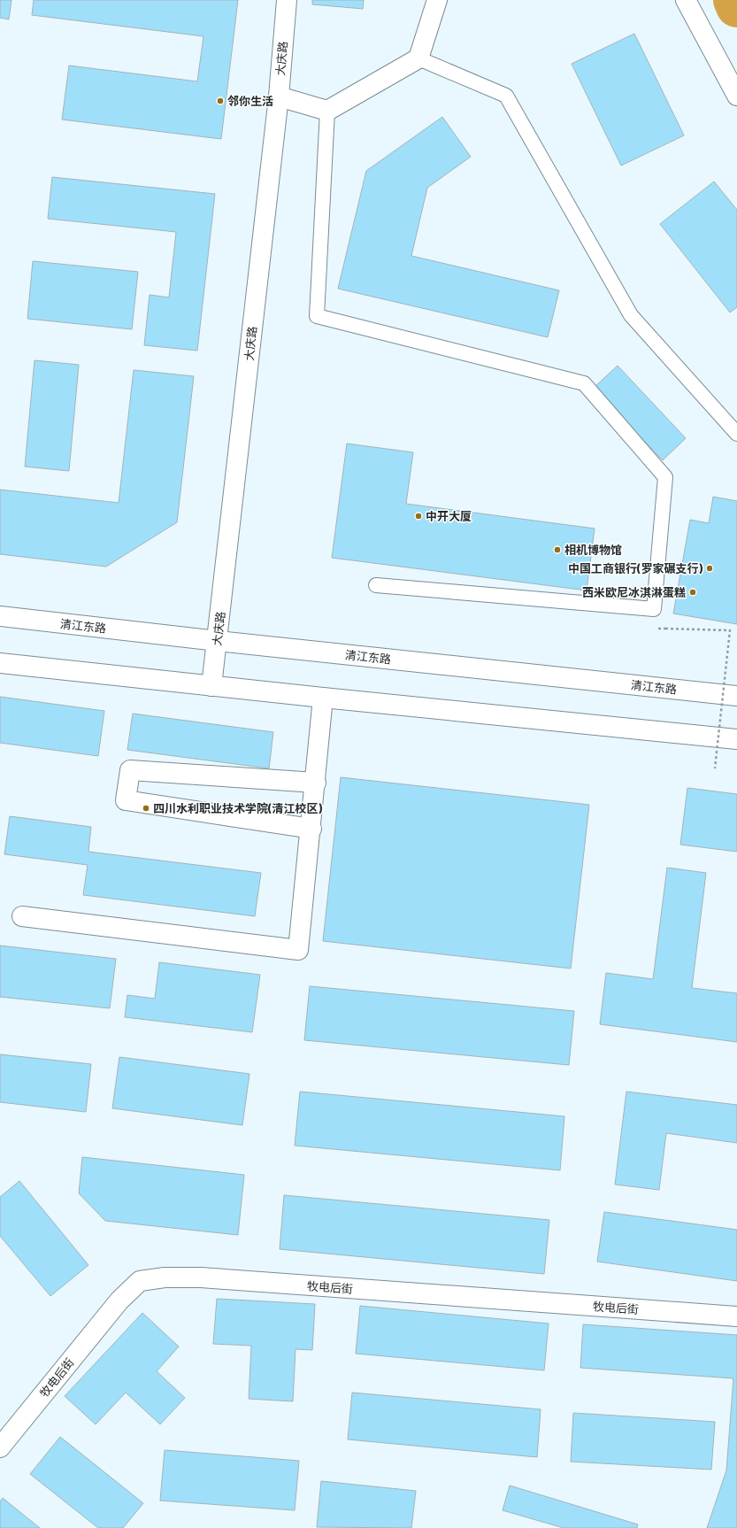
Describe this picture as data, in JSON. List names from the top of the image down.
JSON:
{
  "streets": {
    "street": ["大庆路", "清江东路", "牧电后街"]
  },
  "crossings": [
    ["大庆路", "清江东路"]
  ],
  "places": [
    "邻你生活",
    "中开大厦",
    "相机博物馆",
    "中国工商银行(罗家碾支行)",
    "西米欧尼冰淇淋蛋糕",
    "四川水利职业技术学院(清江校区)"
  ]
}
